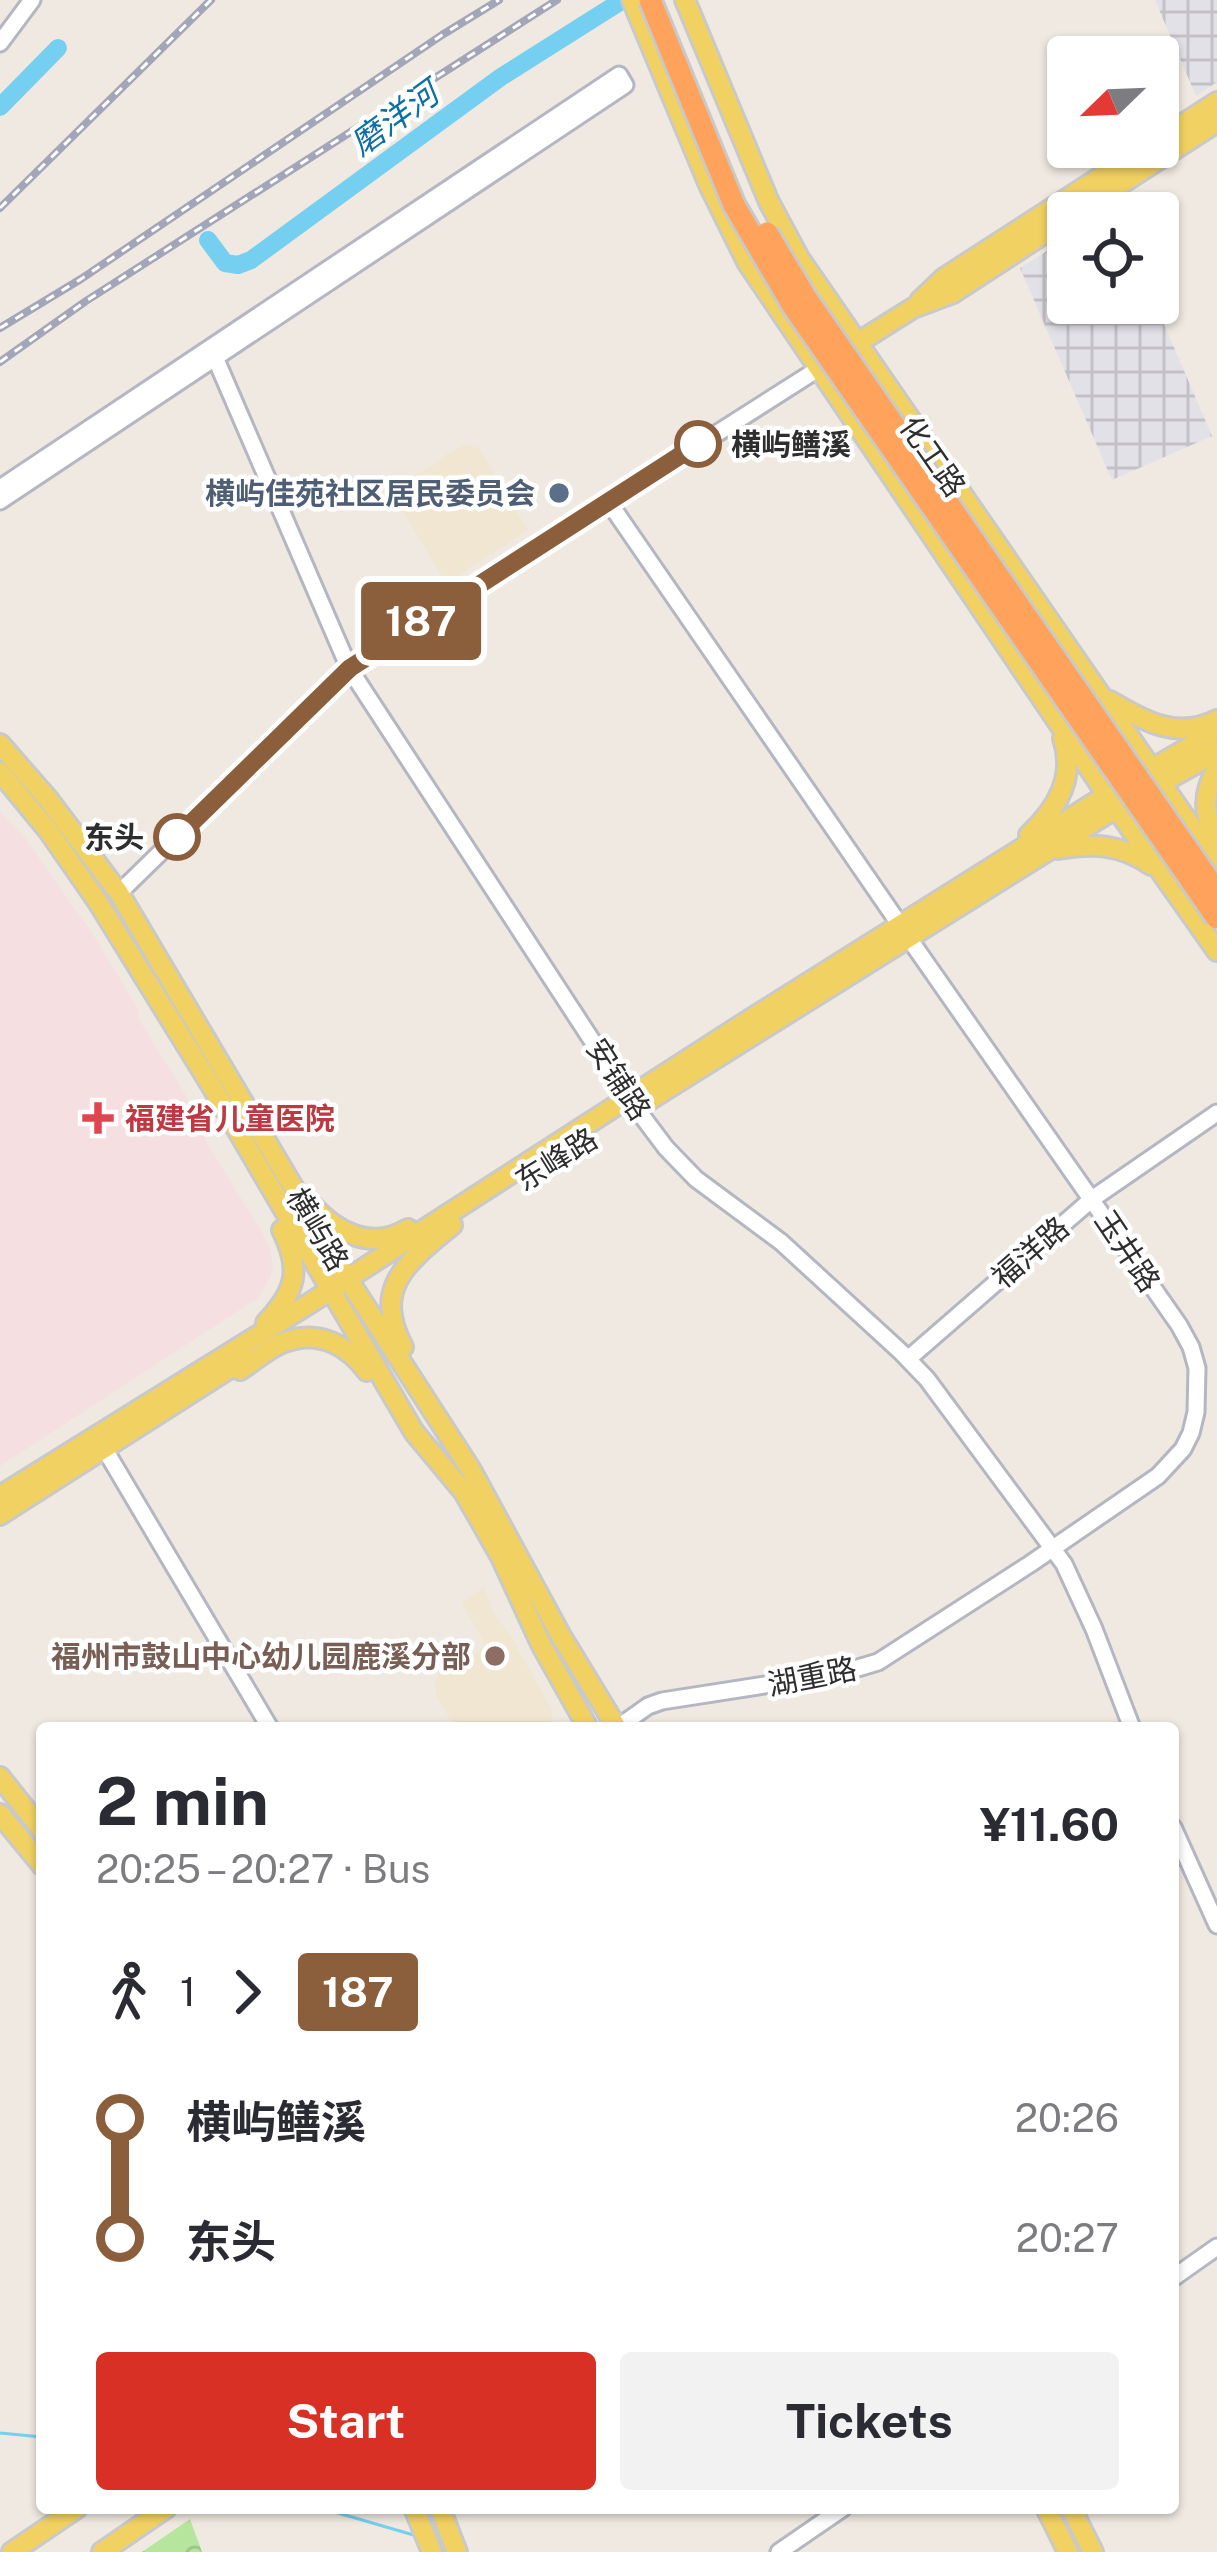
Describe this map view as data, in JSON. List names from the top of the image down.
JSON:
{
  "streets": {
    "highway": ["化工路"],
    "main road": ["东峰路", "横屿路"],
    "street": [
      "安铺路",
      "玉井路",
      "福洋路",
      "湖重路"
    ]
  },
  "crossings": [
    ["安铺路", "东峰路"],
    ["安铺路", "玉井路"],
    ["安铺路", "福洋路"],
    ["安铺路", "湖重路"],
    ["东峰路", "横屿路"],
    ["东峰路", "玉井路"],
    ["玉井路", "福洋路"],
    ["玉井路", "湖重路"]
  ],
  "water": ["磨洋河"],
  "places": {
    "other": [
      "横屿鳝溪",
      "横屿佳苑社区居民委员会",
      "东头",
      "福州市鼓山中心幼儿园鹿溪分部"
    ],
    "health": ["福建省儿童医院"]
  },
  "lines": ["bus line 187"],
  "north": "bottom left",
  "page": {
    "on_map": "187",
    "heading": ["2 min", "20:25 – 20:27 · Bus", "¥11.60"],
    "legs": ["1", "187"],
    "list": [
      {
        "name": "横屿鳝溪",
        "value": "20:26"
      },
      {
        "name": "东头",
        "value": "20:27"
      }
    ],
    "buttons": ["Start", "Tickets"]
  }
}
